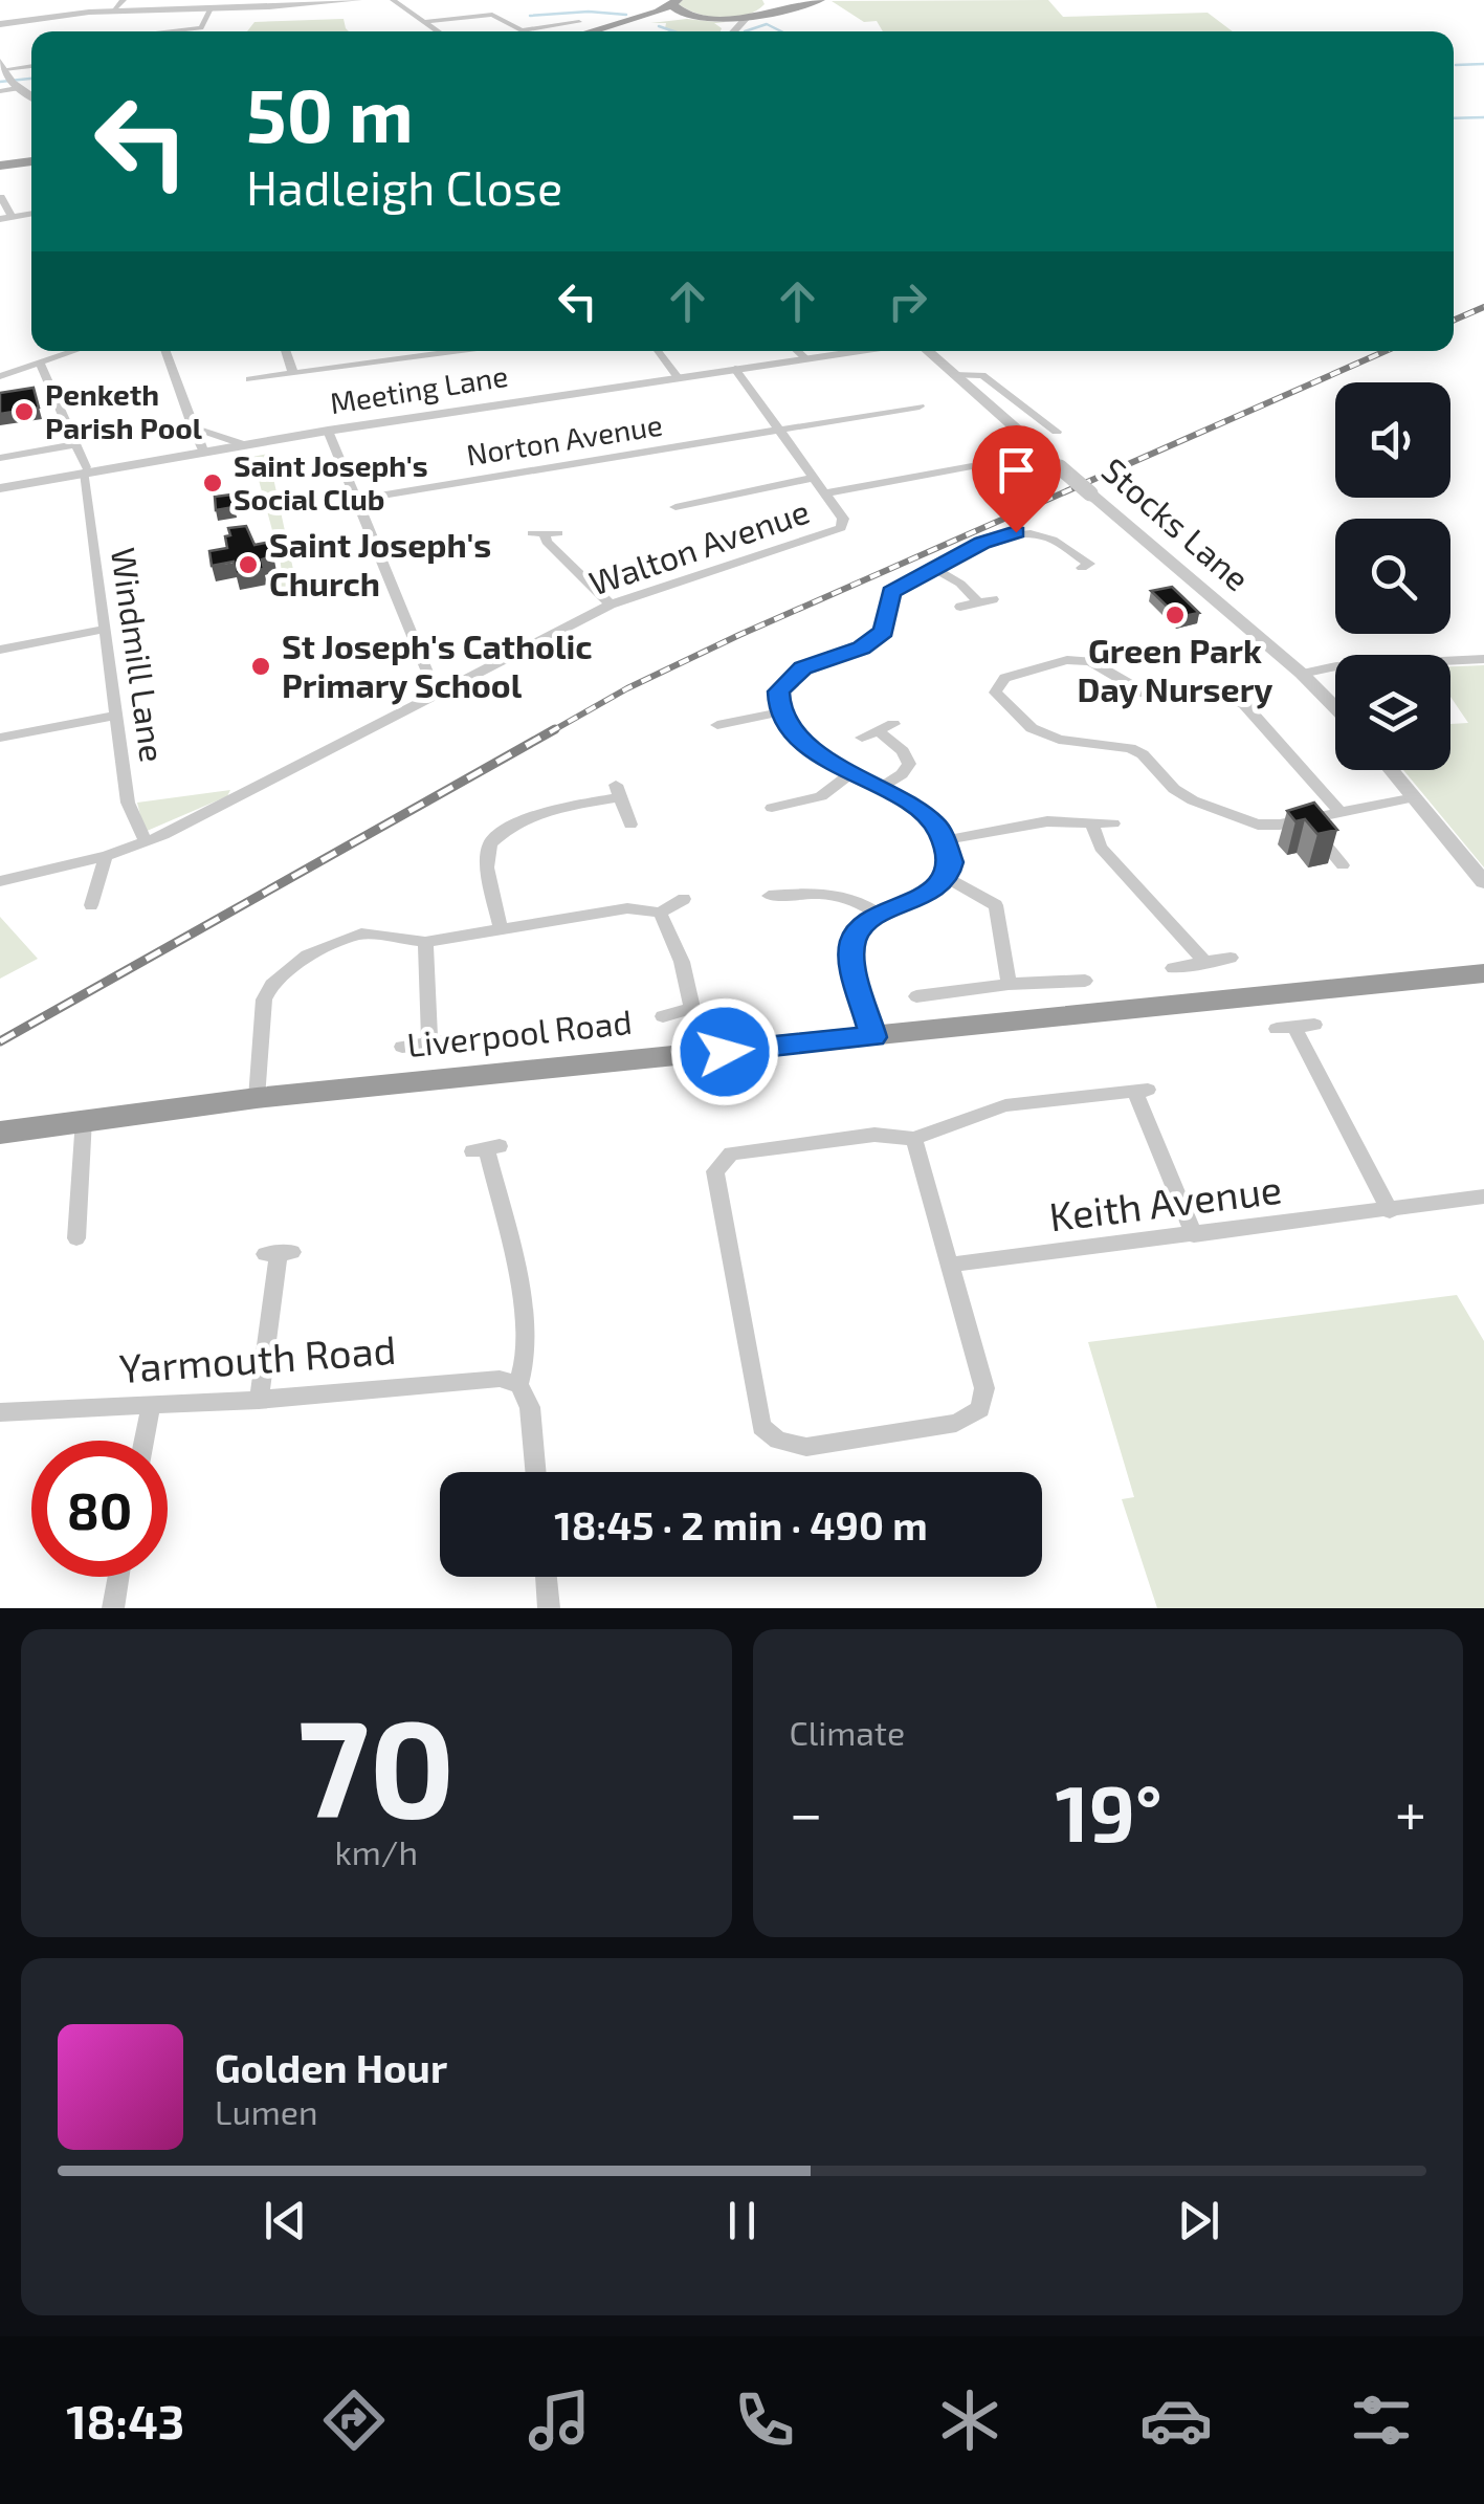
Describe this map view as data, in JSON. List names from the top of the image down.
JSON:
{
  "streets": {
    "highway": ["Liverpool Road"],
    "street": [
      "Meeting Lane",
      "Norton Avenue",
      "Stocks Lane",
      "Walton Avenue",
      "Windmill Lane",
      "Keith Avenue",
      "Yarmouth Road"
    ]
  },
  "crossings": [
    ["Meeting Lane", "Windmill Lane"],
    ["Walton Avenue", "Windmill Lane"]
  ],
  "places": [
    "Penketh Parish Pool",
    "Saint Joseph's Social Club",
    "Saint Joseph's Church",
    "Green Park Day Nursery",
    "St Joseph's Catholic Primary School"
  ],
  "page": {
    "turn": ["50 m", "Hadleigh Close"],
    "limit": "80",
    "trip": "18:45 · 2 min · 490 m",
    "tile": [
      ["70", "km/h"],
      "Climate"
    ],
    "heat": ["−", "19°", "+"],
    "song": ["Golden Hour", "Lumen"],
    "tabs": "18:43"
  }
}
